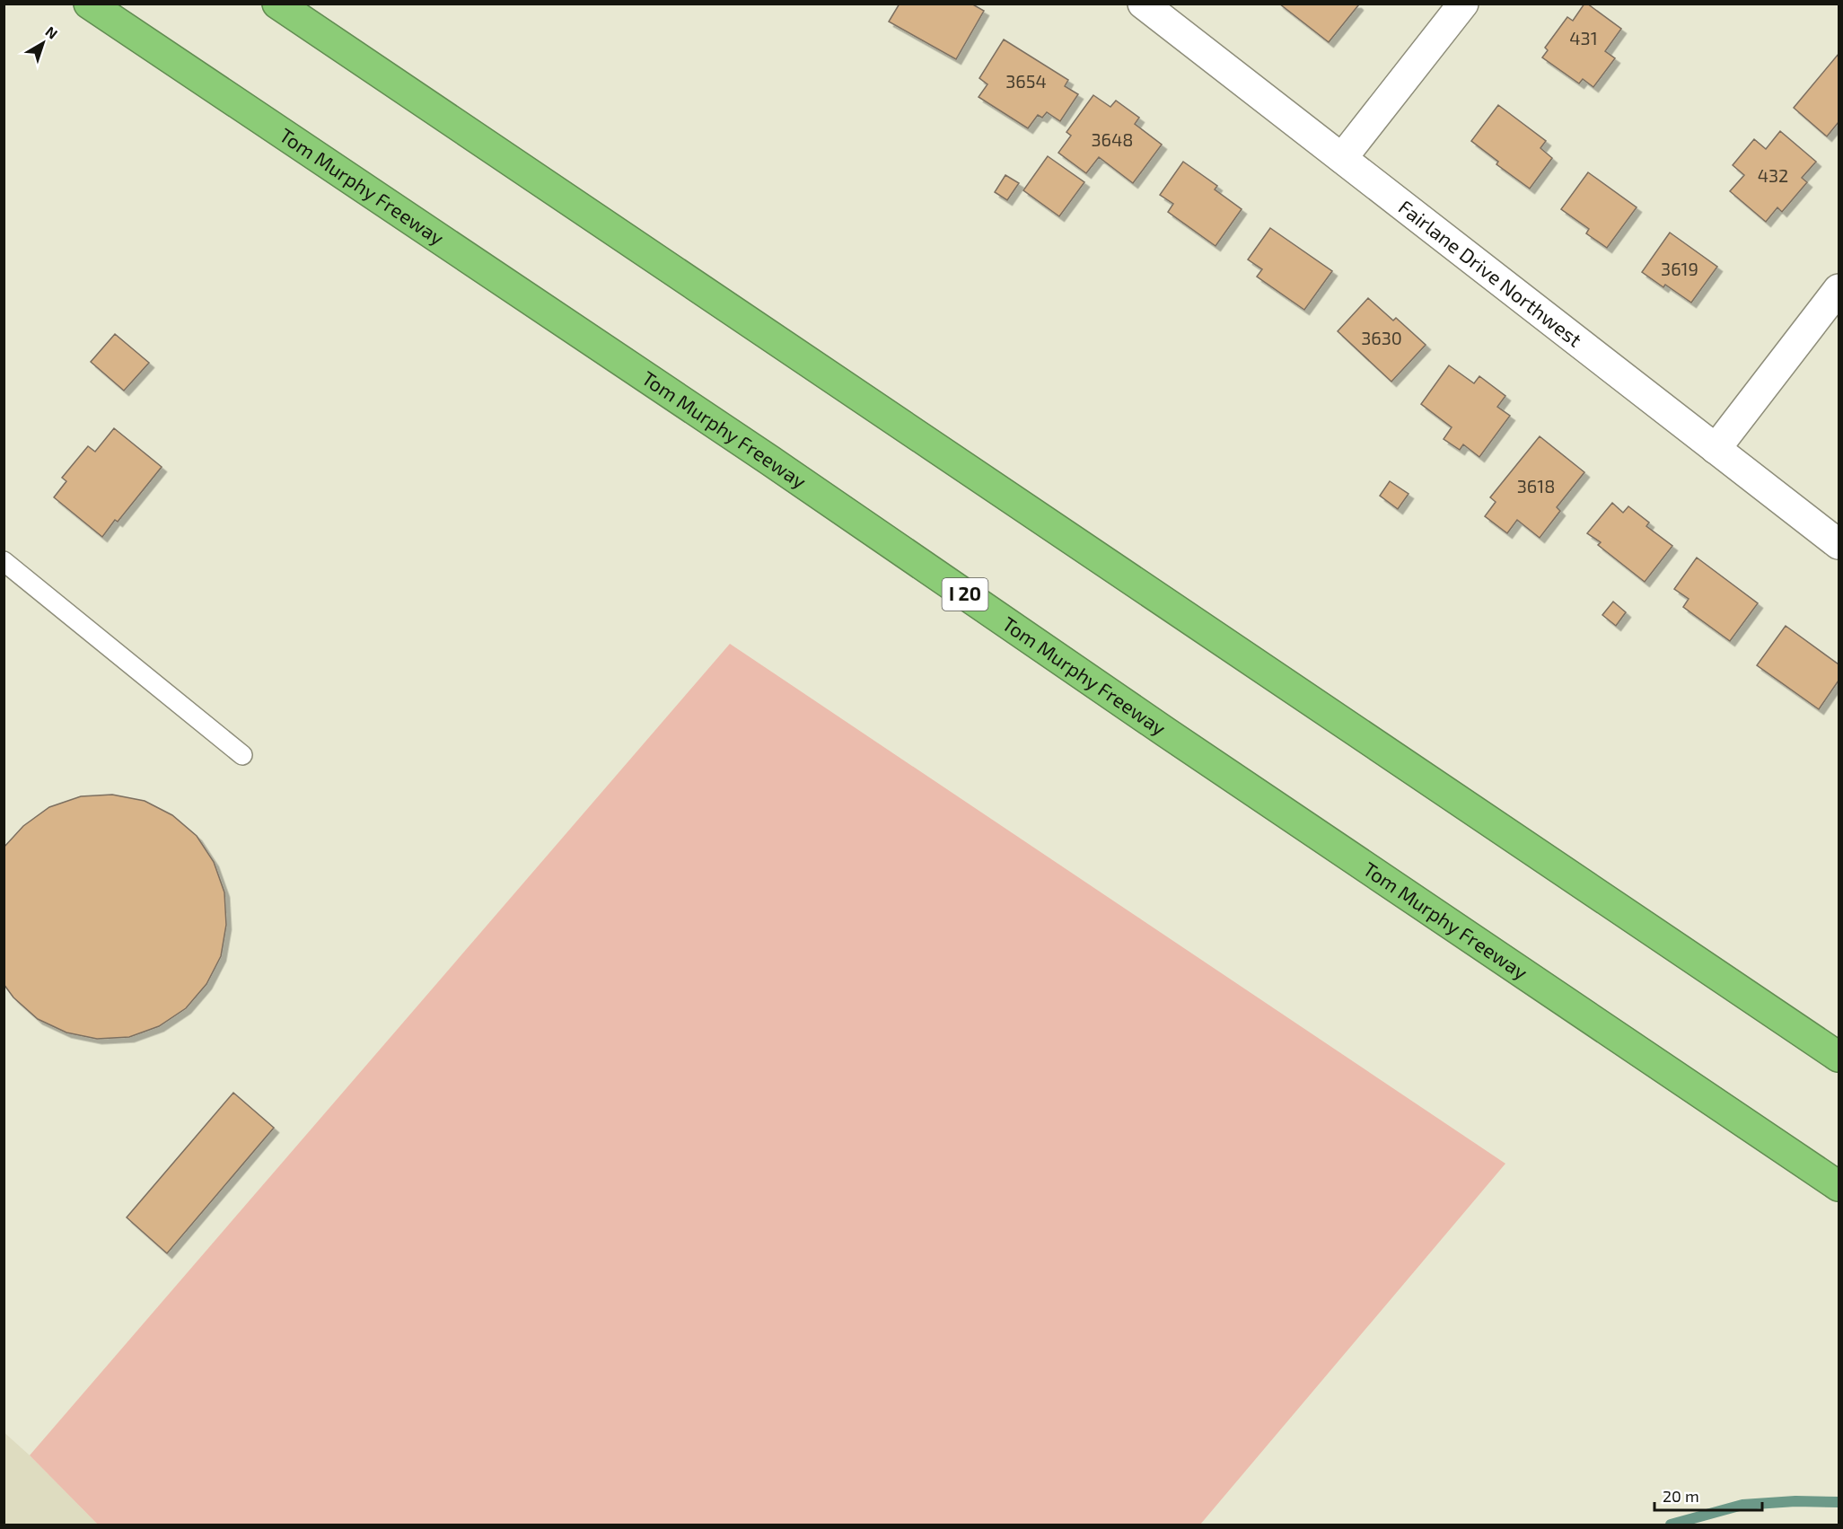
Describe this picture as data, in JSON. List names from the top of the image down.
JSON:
{
  "streets": {
    "highway": ["Tom Murphy Freeway", "I 20"],
    "street": ["Fairlane Drive Northwest"]
  },
  "house_numbers": [
    "431",
    "3654",
    "3648",
    "432",
    "3619",
    "3630",
    "3618"
  ],
  "scale_bar": "20 m",
  "north": "top right"
}
